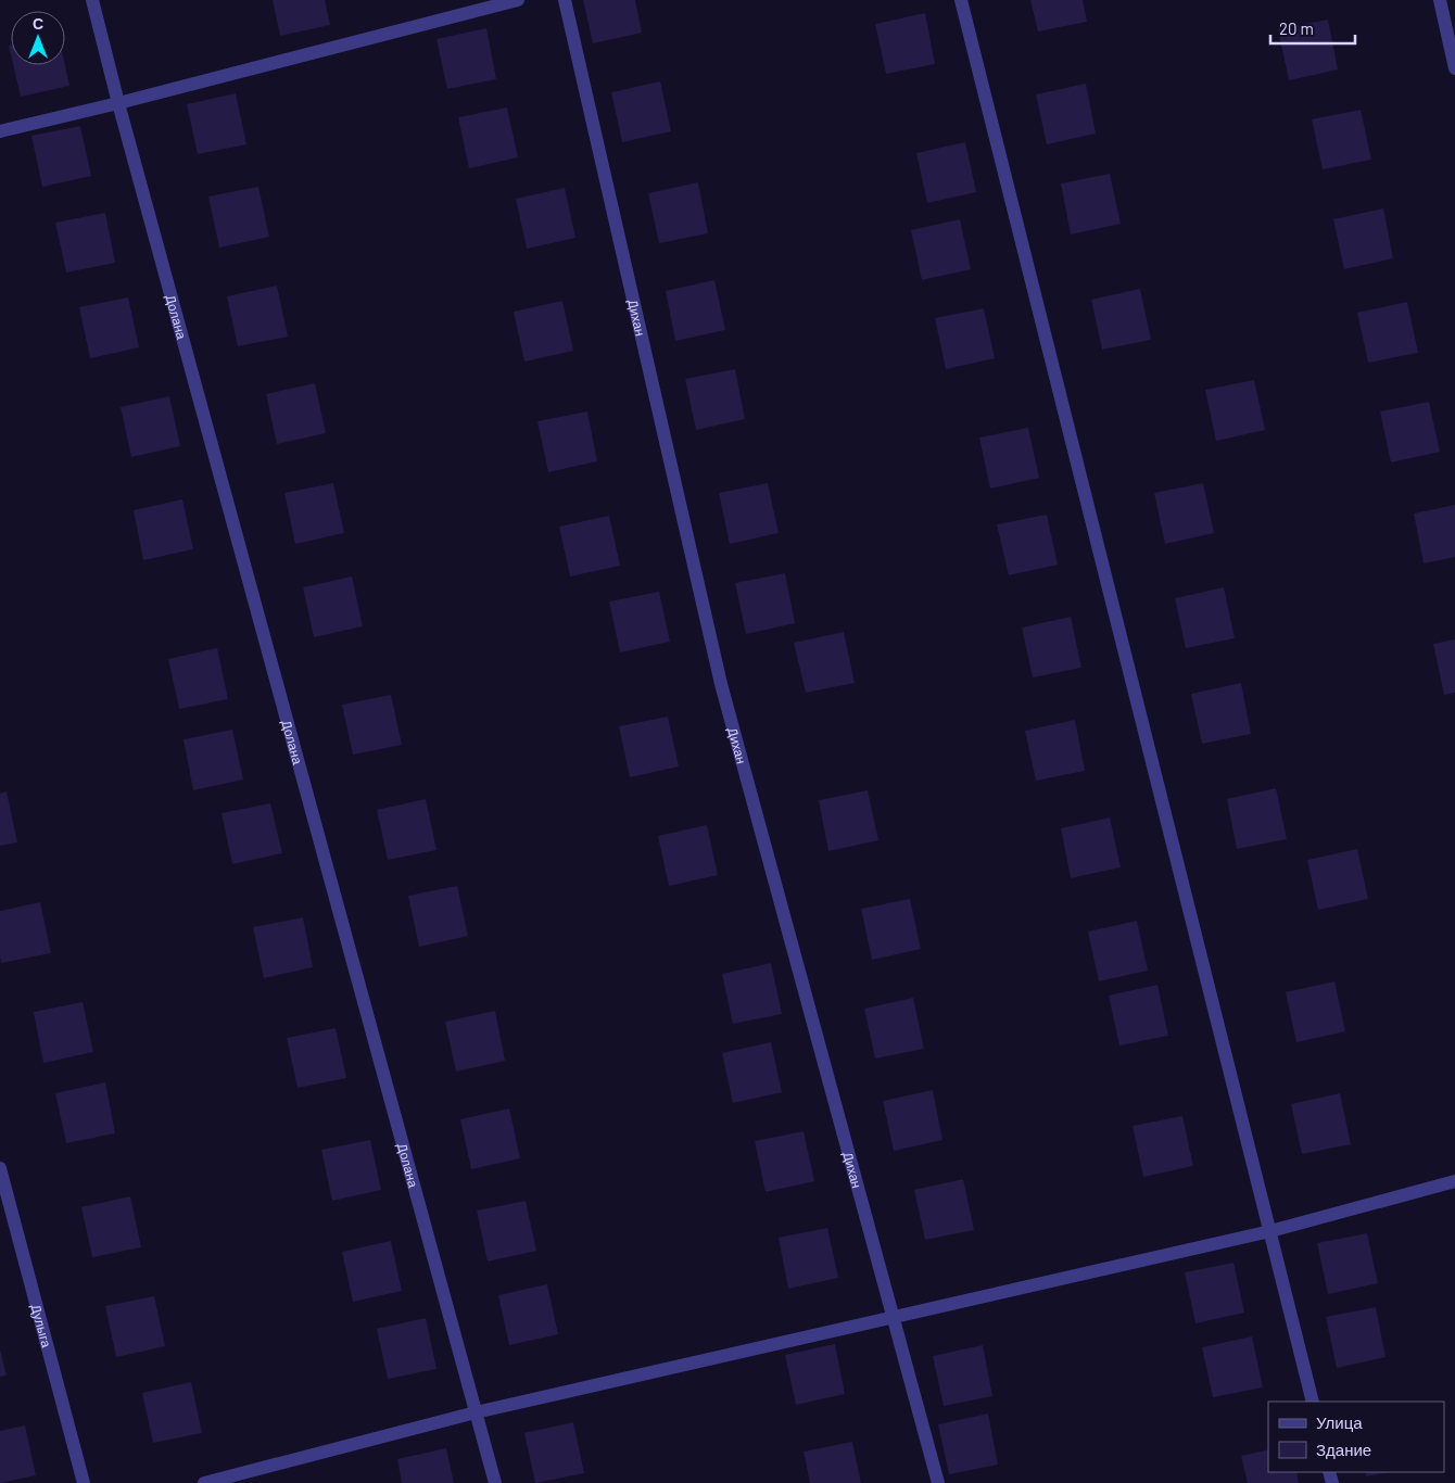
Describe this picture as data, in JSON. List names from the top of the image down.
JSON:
{
  "streets": {
    "street": ["Долана", "Дихан", "Дулыга"]
  },
  "legend": ["Улица", "Здание"],
  "scale_bar": "20 m",
  "north": "top"
}
